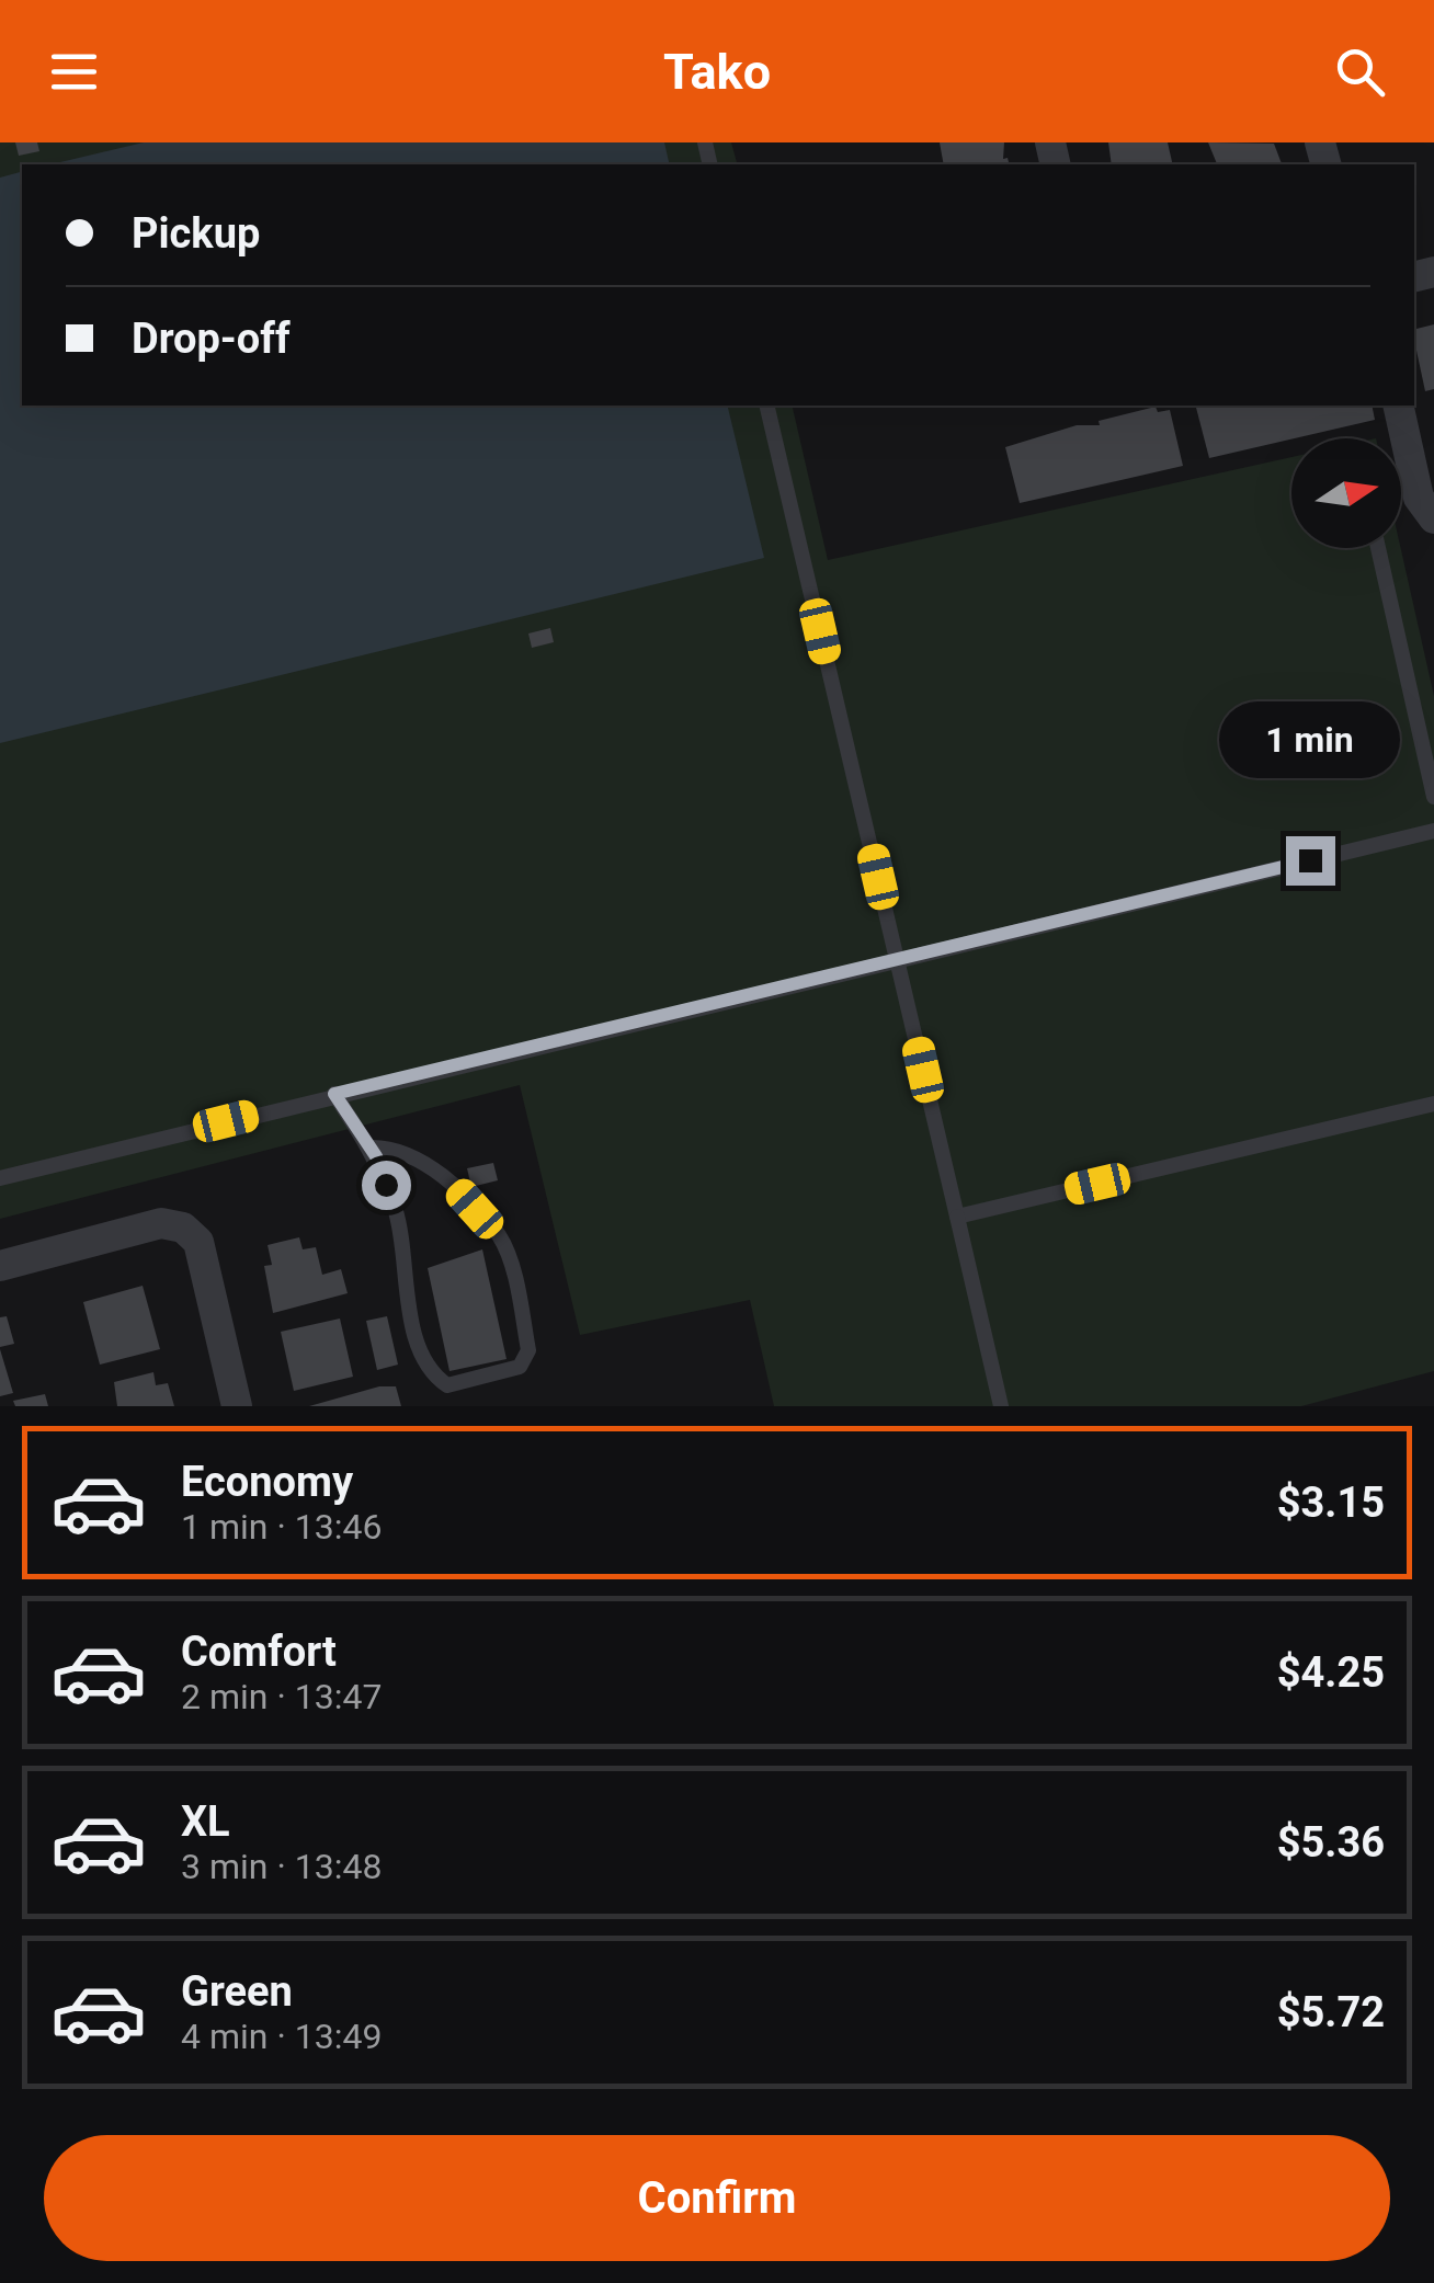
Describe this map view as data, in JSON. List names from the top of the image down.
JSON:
{
  "north": "right",
  "page": {
    "header": "Tako",
    "banner": ["Pickup", "Drop-off"],
    "bubble": "1 min",
    "list": [
      {
        "name": "Economy",
        "note": "1 min · 13:46",
        "value": "$3.15"
      },
      {
        "name": "Comfort",
        "note": "2 min · 13:47",
        "value": "$4.25"
      },
      {
        "name": "XL",
        "note": "3 min · 13:48",
        "value": "$5.36"
      },
      {
        "name": "Green",
        "note": "4 min · 13:49",
        "value": "$5.72"
      }
    ],
    "buttons": "Confirm"
  }
}
